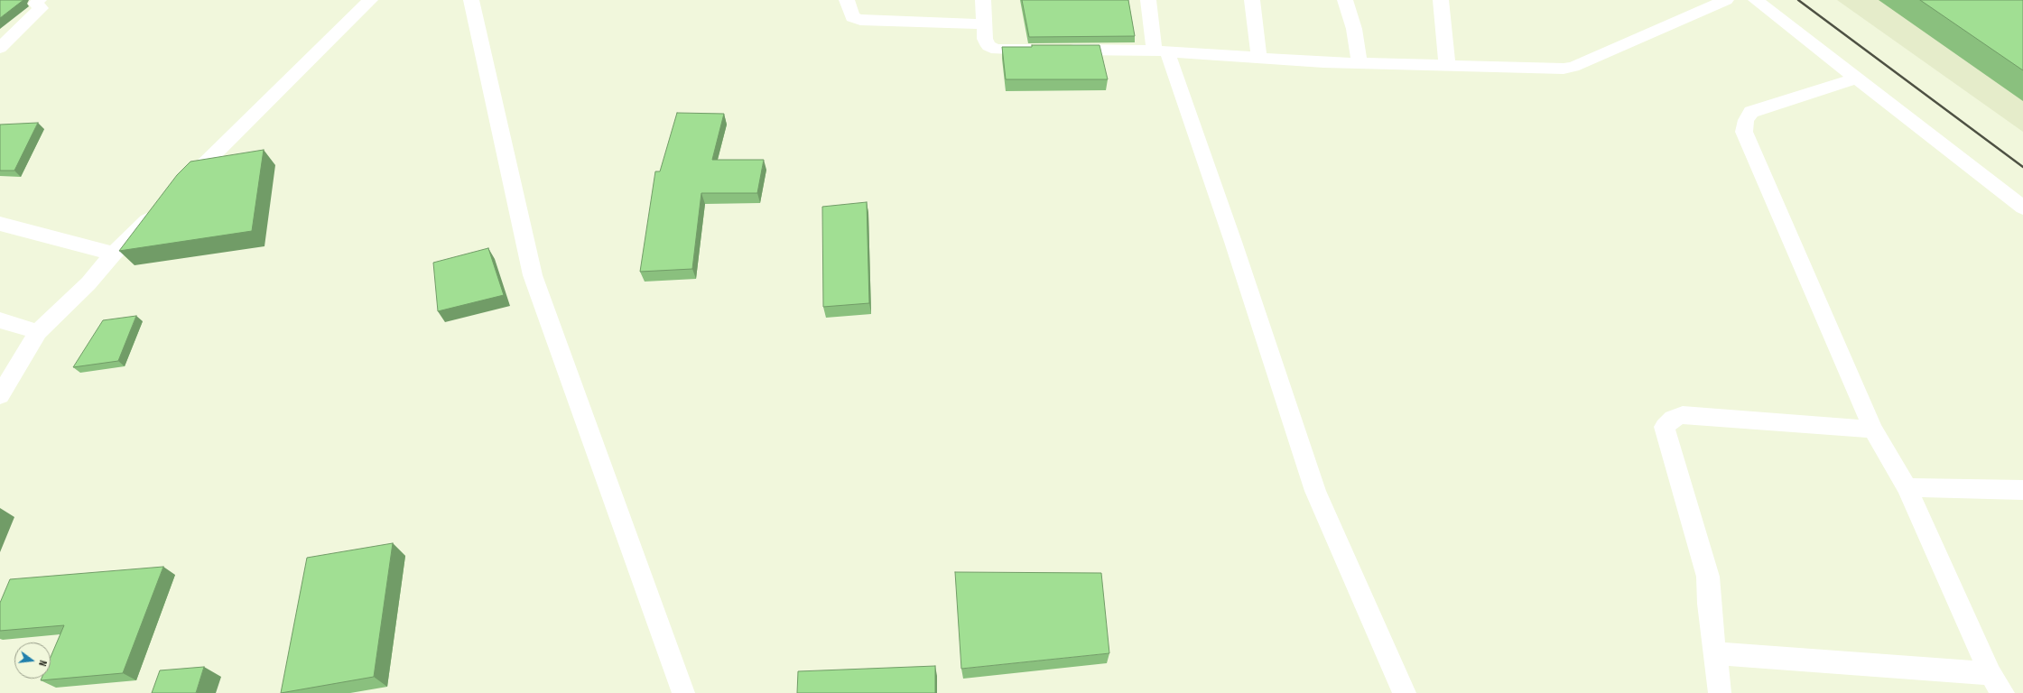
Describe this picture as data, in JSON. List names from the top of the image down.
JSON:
{
  "north": "right"
}
